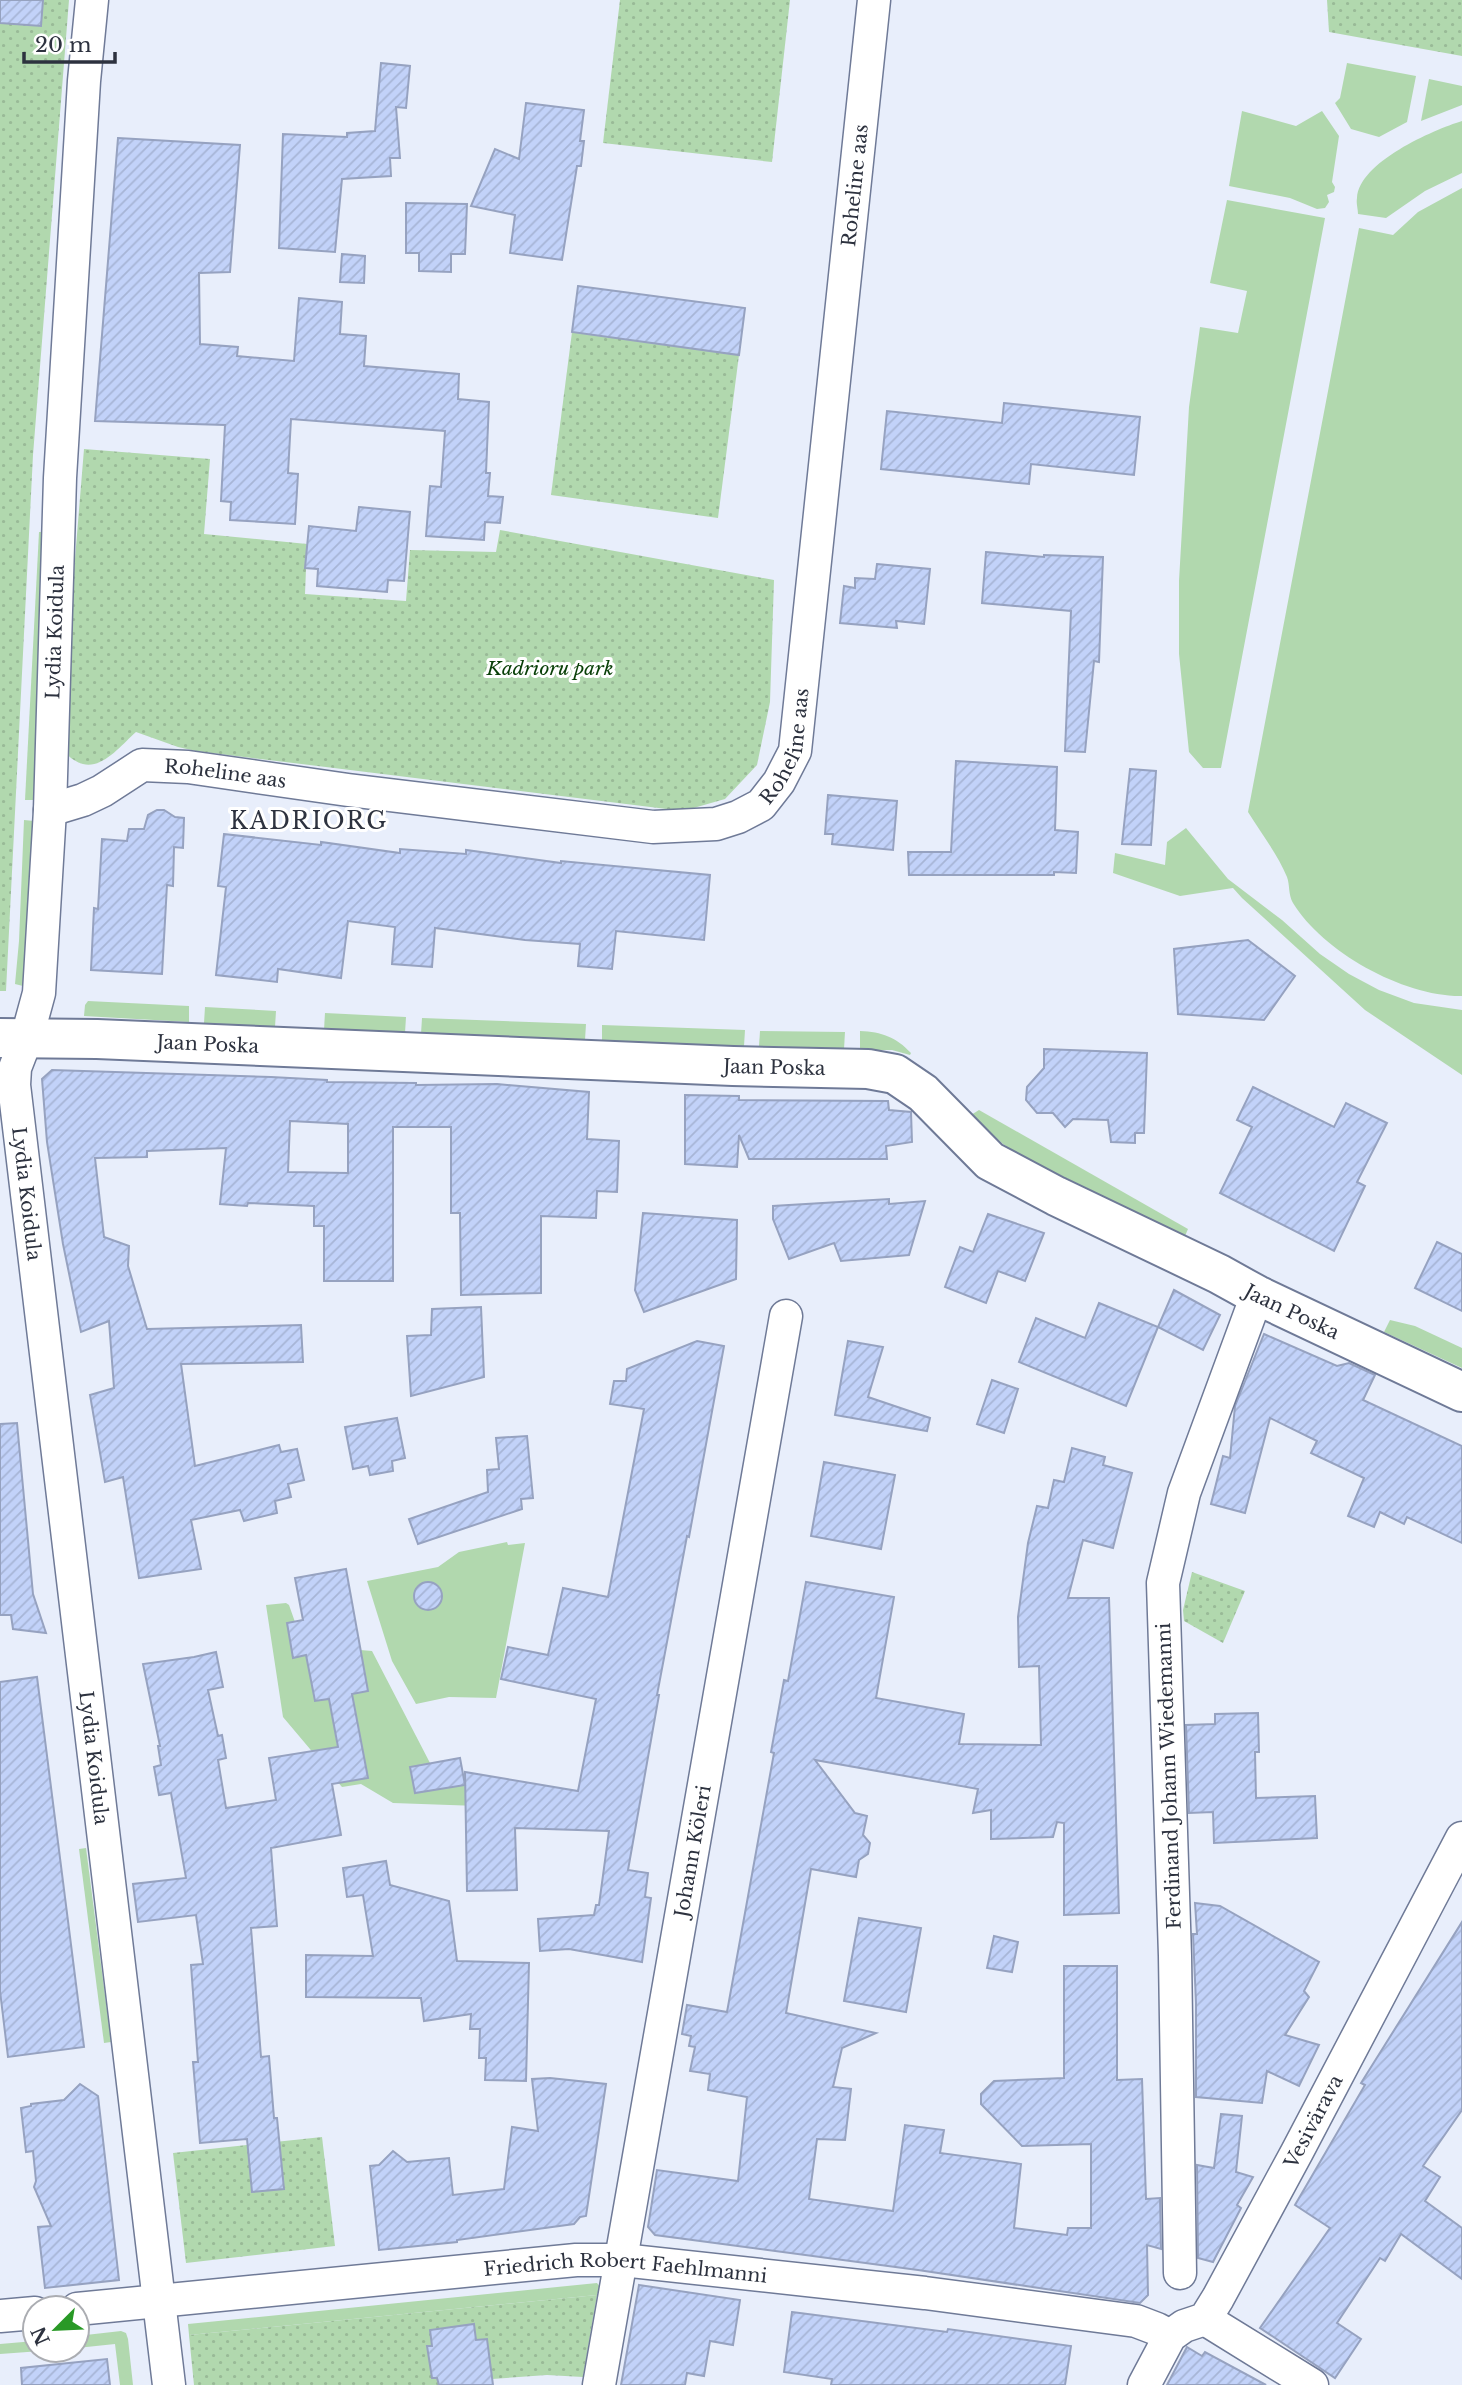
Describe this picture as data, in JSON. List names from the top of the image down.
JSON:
{
  "streets": {
    "street": [
      "Roheline aas",
      "Lydia Koidula",
      "Jaan Poska",
      "Ferdinand Johann Wiedemanni",
      "Johann Köleri",
      "Vesivärava",
      "Friedrich Robert Faehlmanni"
    ]
  },
  "crossings": [
    ["Roheline aas", "Lydia Koidula"],
    ["Lydia Koidula", "Jaan Poska"],
    ["Lydia Koidula", "Friedrich Robert Faehlmanni"],
    ["Jaan Poska", "Ferdinand Johann Wiedemanni"],
    ["Johann Köleri", "Friedrich Robert Faehlmanni"]
  ],
  "districts": ["KADRIORG"],
  "parks": ["Kadrioru park"],
  "scale_bar": "20 m",
  "north": "bottom left"
}
